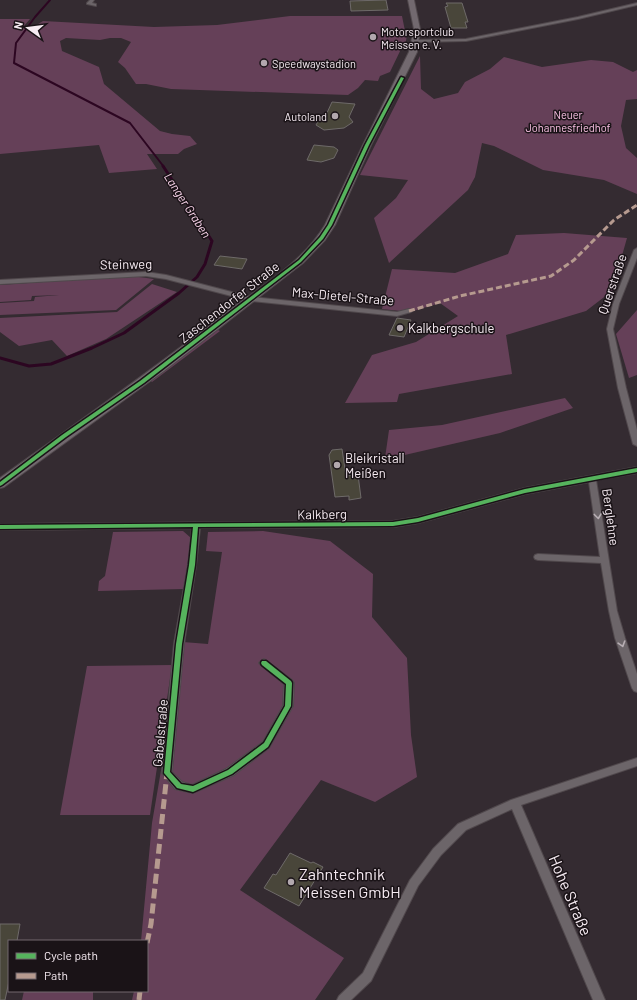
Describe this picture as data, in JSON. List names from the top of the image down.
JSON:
{
  "streets": {
    "street": [
      "Steinweg",
      "Querstraße",
      "Max-Dietel-Straße",
      "Zaschendorfer Straße",
      "Kalkberg",
      "Berglehne",
      "Gabelstraße",
      "Hohe Straße"
    ]
  },
  "crossings": [
    ["Steinweg", "Max-Dietel-Straße"],
    ["Steinweg", "Zaschendorfer Straße"],
    ["Max-Dietel-Straße", "Zaschendorfer Straße"],
    ["Kalkberg", "Berglehne"],
    ["Kalkberg", "Gabelstraße"]
  ],
  "one_way": ["Berglehne"],
  "water": ["Langer Graben"],
  "parks": ["Neuer Johannesfriedhof"],
  "places": [
    "Motorsportclub Meissen e. V.",
    "Speedwaystadion",
    "Autoland",
    "Kalkbergschule",
    "Bleikristall Meißen",
    "Zahntechnik Meissen GmbH"
  ],
  "legend": ["Cycle path", "Path"],
  "north": "left"
}
